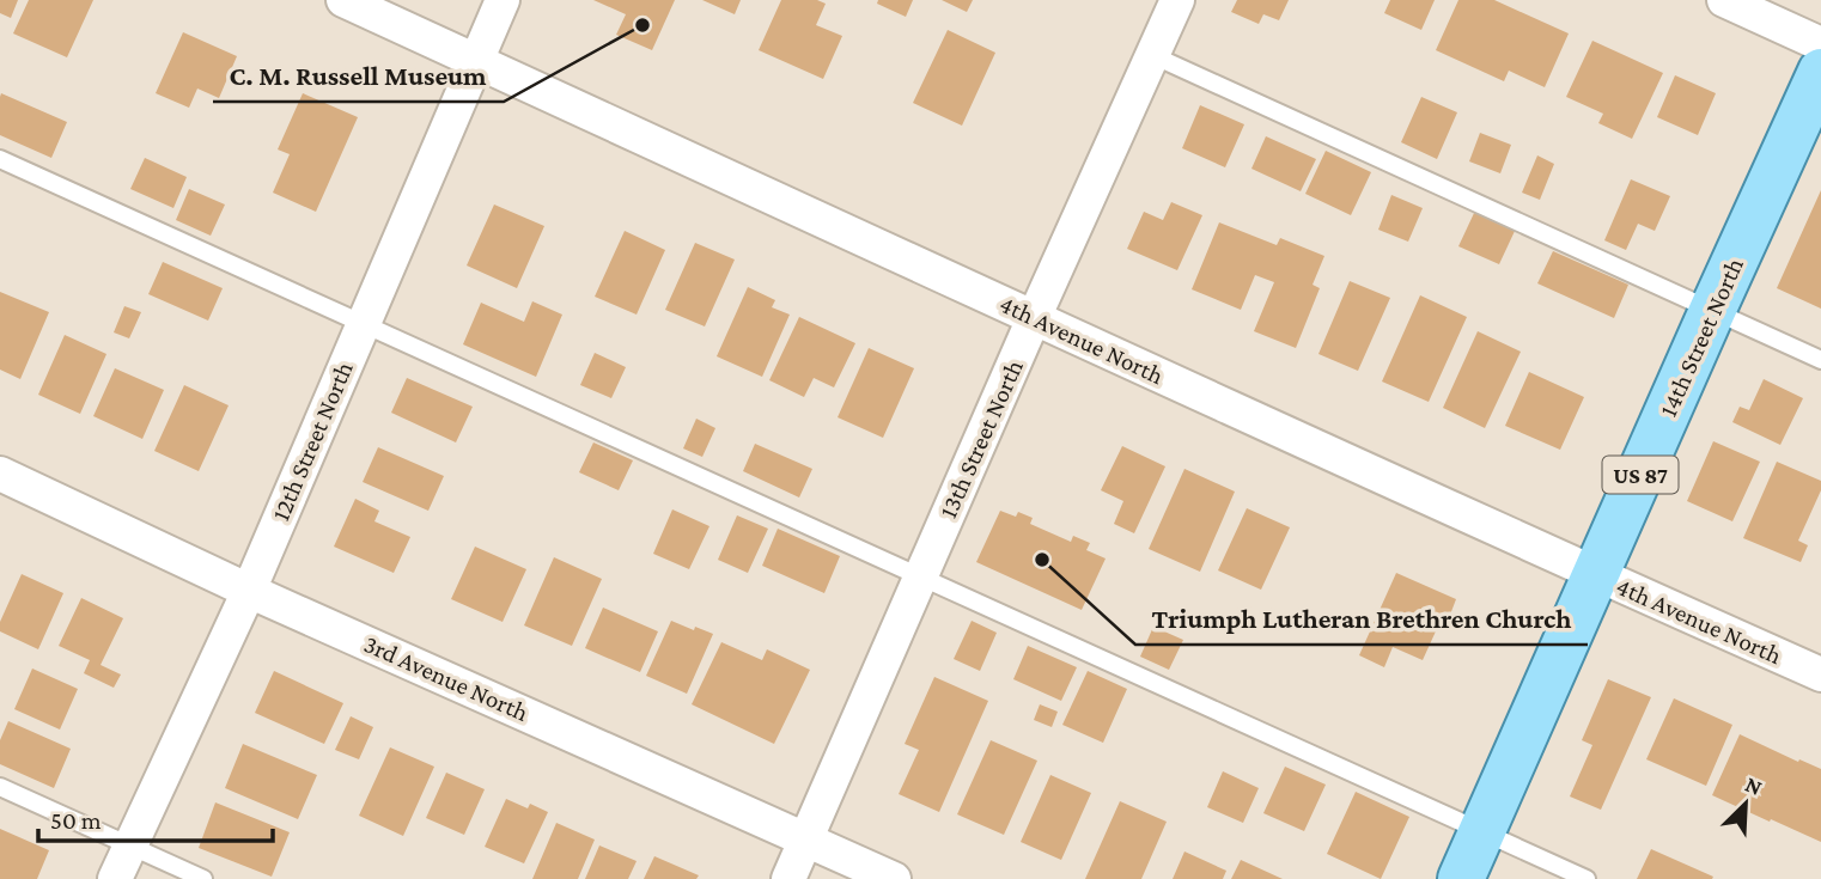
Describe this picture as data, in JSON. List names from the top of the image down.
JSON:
{
  "streets": {
    "main road": ["14th Street North", "US 87"],
    "street": [
      "4th Avenue North",
      "13th Street North",
      "12th Street North",
      "3rd Avenue North"
    ]
  },
  "crossings": [
    ["14th Street North", "4th Avenue North"],
    ["4th Avenue North", "13th Street North"],
    ["4th Avenue North", "12th Street North"],
    ["13th Street North", "3rd Avenue North"],
    ["12th Street North", "3rd Avenue North"]
  ],
  "places": ["C. M. Russell Museum", "Triumph Lutheran Brethren Church"],
  "scale_bar": "50 m",
  "north": "top right"
}
